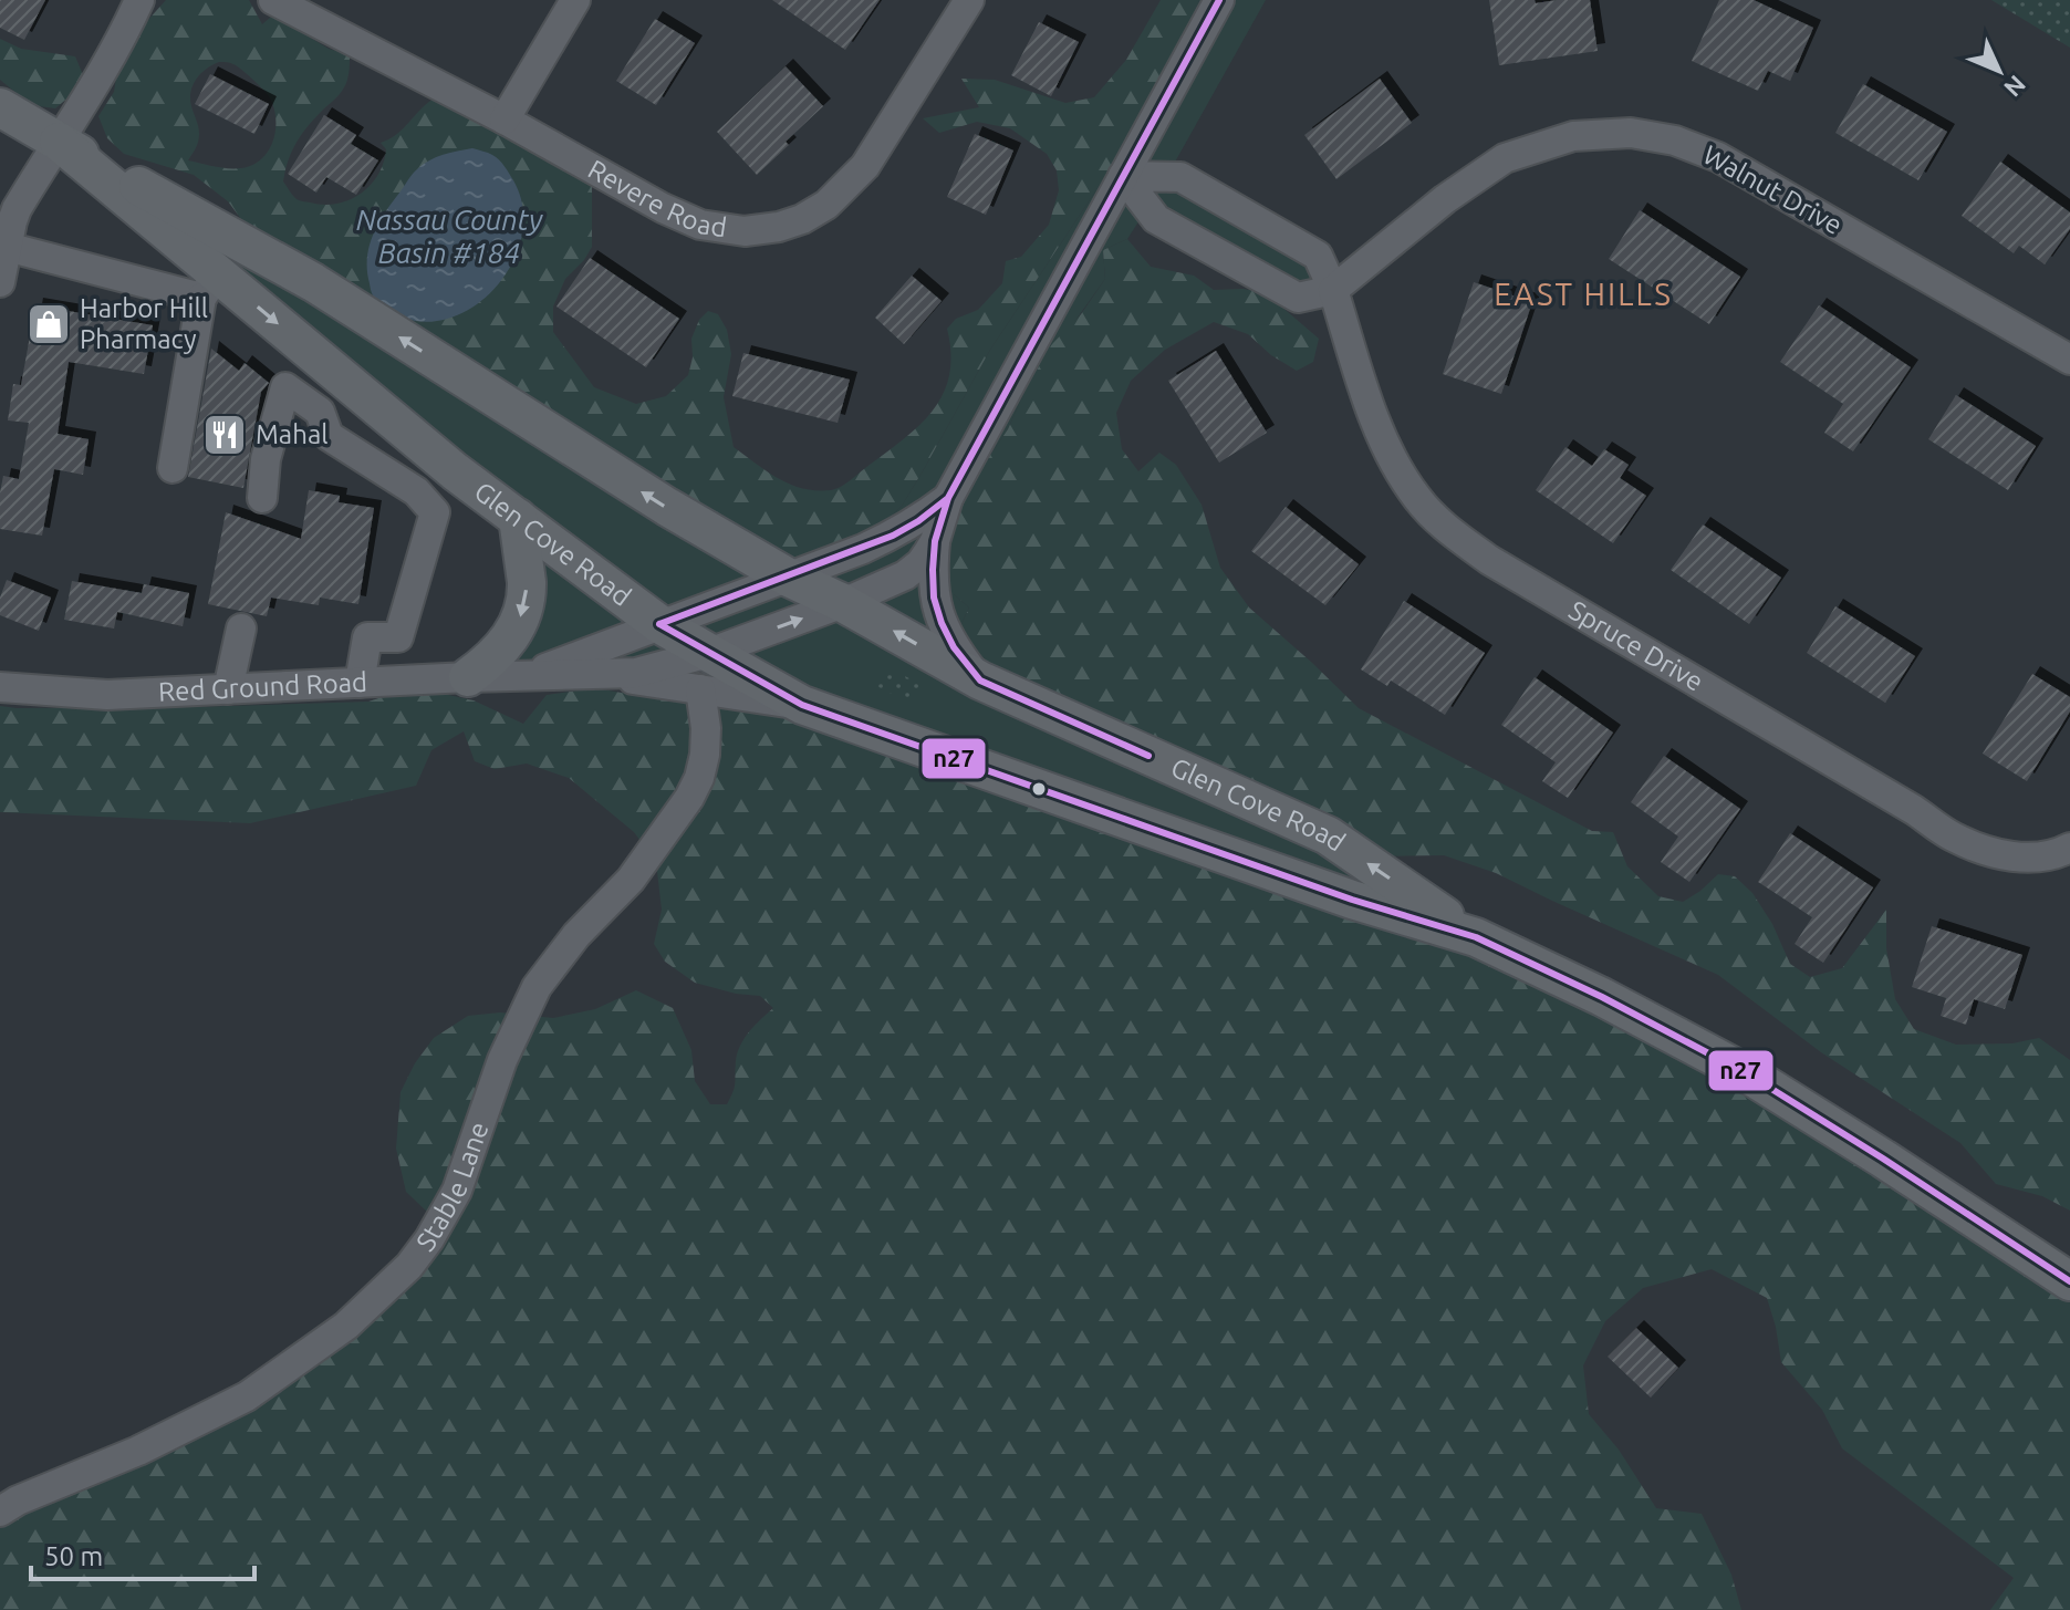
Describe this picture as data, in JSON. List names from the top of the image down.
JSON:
{
  "streets": {
    "main road": ["Glen Cove Road"],
    "street": [
      "Walnut Drive",
      "Revere Road",
      "Spruce Drive",
      "Red Ground Road",
      "Stable Lane"
    ]
  },
  "crossings": [
    ["Walnut Drive", "Spruce Drive"],
    ["Glen Cove Road", "Red Ground Road"]
  ],
  "districts": ["EAST HILLS"],
  "water": ["Nassau County Basin #184"],
  "places": {
    "shop": ["Harbor Hill Pharmacy"],
    "restaurant": ["Mahal"]
  },
  "lines": ["transit line n27"],
  "scale_bar": "50 m",
  "north": "bottom right"
}
